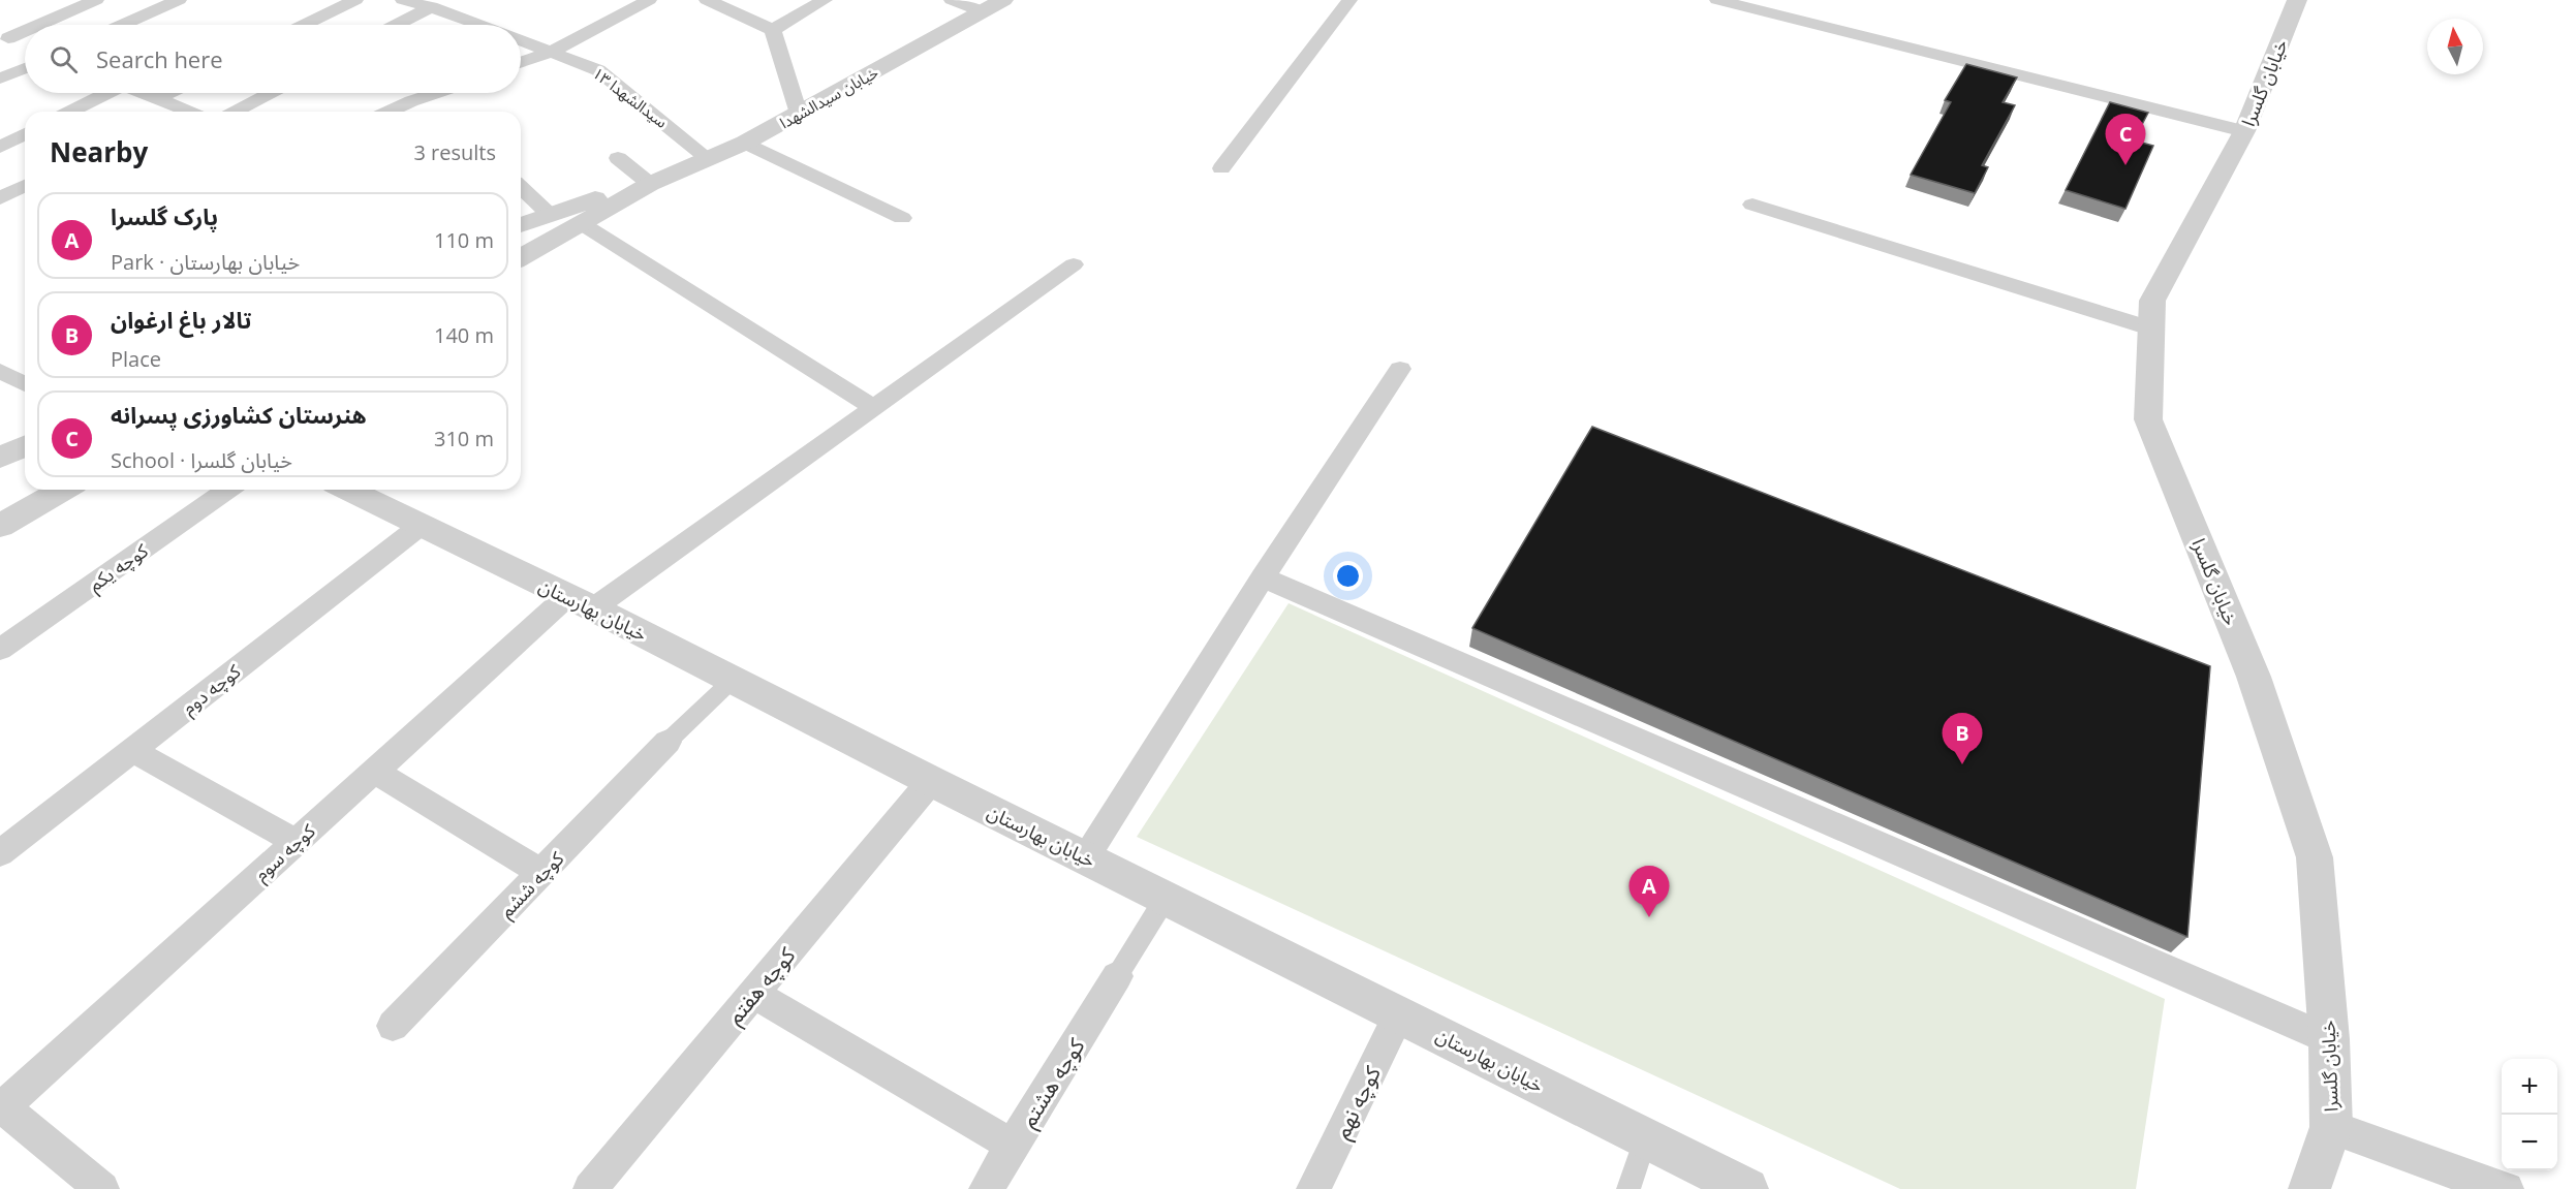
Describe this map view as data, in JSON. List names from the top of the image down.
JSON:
{
  "streets": {
    "street": [
      "خیابان گلسرا",
      "سیدالشهدا ۱۳",
      "خیابان سیدالشهدا",
      "کوچه یکم",
      "خیابان بهارستان",
      "کوچه دوم",
      "کوچه سوم",
      "کوچه ششم",
      "کوچه هفتم",
      "کوچه هشتم",
      "کوچه نهم"
    ]
  },
  "crossings": [
    ["سیدالشهدا ۱۳", "خیابان سیدالشهدا"],
    ["خیابان بهارستان", "کوچه دوم"],
    ["خیابان بهارستان", "کوچه سوم"],
    ["خیابان بهارستان", "کوچه هفتم"],
    ["خیابان بهارستان", "کوچه نهم"]
  ],
  "north": "top",
  "page": {
    "search": "Search here",
    "heading": ["Nearby", "3 results"],
    "pins": ["C", "B", "A"],
    "list": [
      {
        "mark": "A",
        "name": "پارک گلسرا",
        "note": "Park · خیابان بهارستان",
        "value": "110 m"
      },
      {
        "mark": "B",
        "name": "تالار باغ ارغوان",
        "note": "Place",
        "value": "140 m"
      },
      {
        "mark": "C",
        "name": "هنرستان کشاورزی پسرانه",
        "note": "School · خیابان گلسرا",
        "value": "310 m"
      }
    ],
    "map_buttons": ["+", "−"]
  }
}
